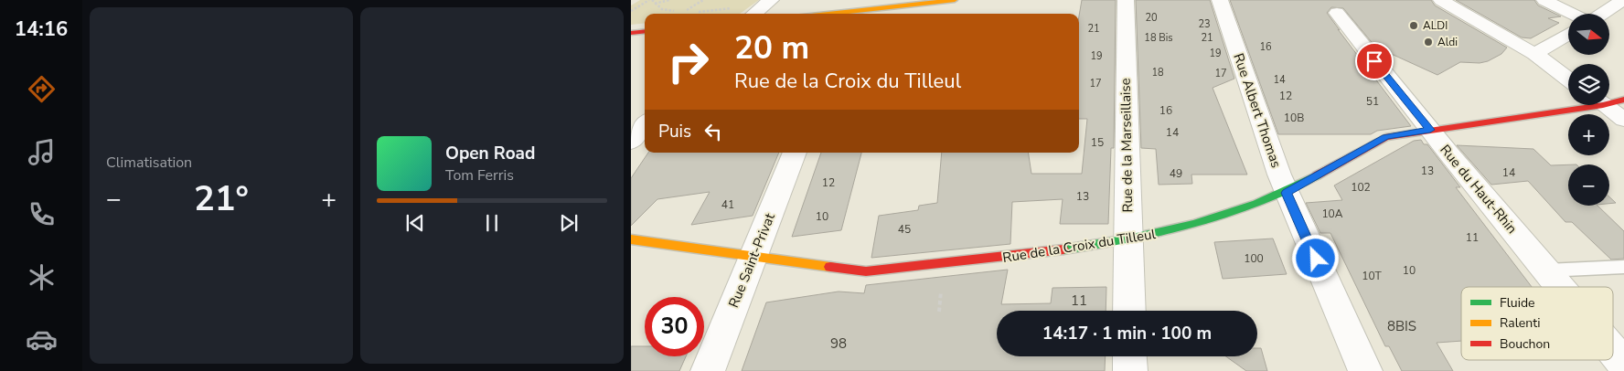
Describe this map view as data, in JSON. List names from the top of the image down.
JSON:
{
  "streets": {
    "street": [
      "Rue Albert Thomas",
      "Rue de la Marseillaise",
      "Rue du Haut-Rhin",
      "Rue de la Croix du Tilleul",
      "Rue Saint-Privat"
    ]
  },
  "crossings": [
    ["Rue Albert Thomas", "Rue de la Croix du Tilleul"],
    ["Rue de la Marseillaise", "Rue de la Croix du Tilleul"],
    ["Rue du Haut-Rhin", "Rue de la Croix du Tilleul"],
    ["Rue de la Croix du Tilleul", "Rue Saint-Privat"]
  ],
  "places": ["ALDI", "Aldi"],
  "house_numbers": [
    "20",
    "23",
    "21",
    "18 Bis",
    "21",
    "16",
    "19",
    "19",
    "18",
    "17",
    "14",
    "17",
    "12",
    "51",
    "16",
    "10B",
    "14",
    "15",
    "13",
    "14",
    "49",
    "12",
    "102",
    "13",
    "41",
    "10A",
    "10",
    "45",
    "11",
    "100",
    "10",
    "10T",
    "11",
    "8BIS",
    "98"
  ],
  "legend": ["Fluide", "Ralenti", "Bouchon"],
  "north": "right",
  "page": {
    "tabs": "14:16",
    "tile": "Climatisation",
    "map_buttons": ["+", "−"],
    "turn": ["20 m", "Rue de la Croix du Tilleul"],
    "then": "Puis",
    "song": ["Open Road", "Tom Ferris"],
    "heat": ["−", "21°", "+"],
    "limit": "30",
    "trip": "14:17 · 1 min · 100 m"
  }
}
